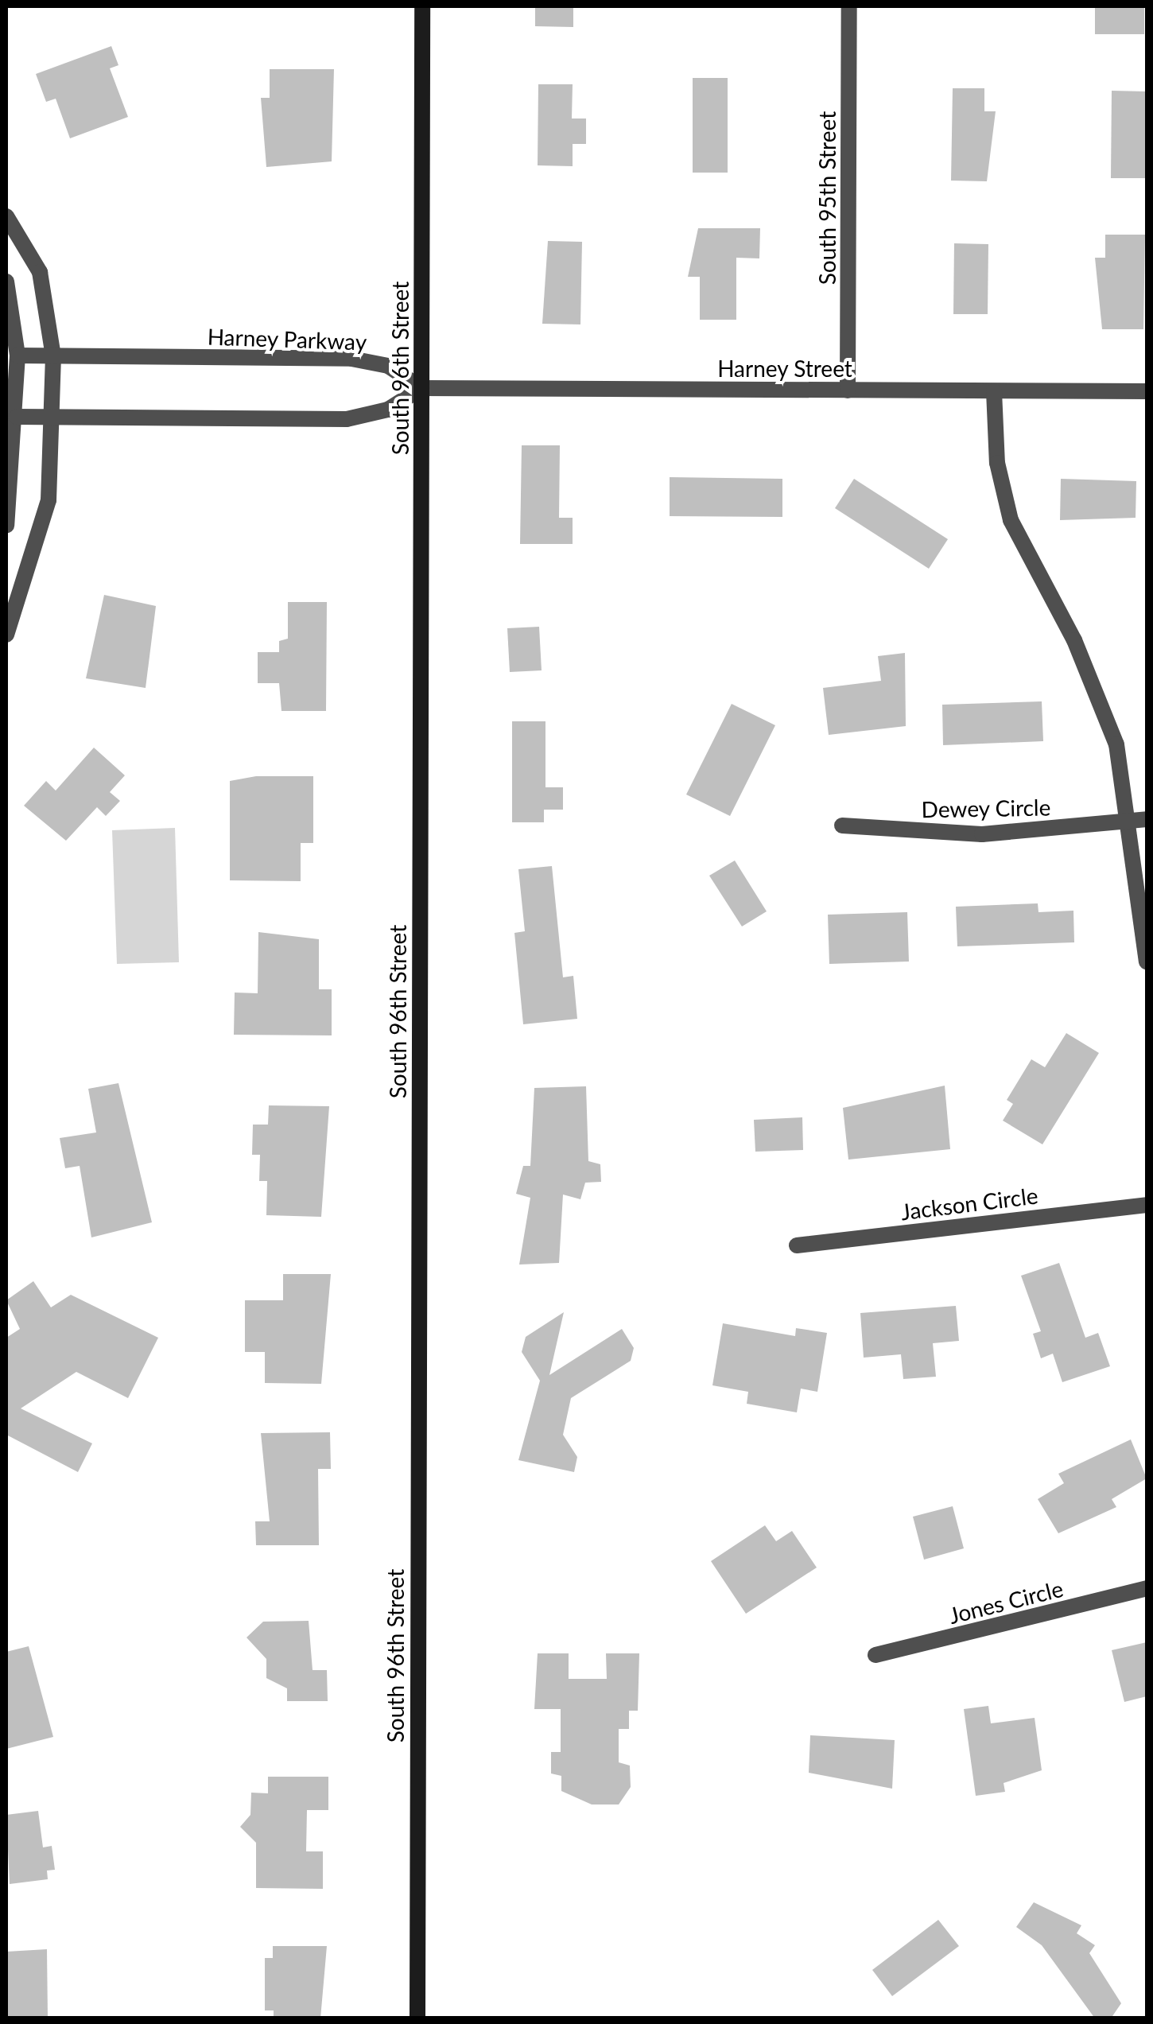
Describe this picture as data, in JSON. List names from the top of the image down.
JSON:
{
  "streets": {
    "street": [
      "South 95th Street",
      "Harney Parkway",
      "South 96th Street",
      "Harney Street",
      "Dewey Circle",
      "Jackson Circle",
      "Jones Circle"
    ]
  },
  "crossings": [
    ["South 95th Street", "Harney Street"],
    ["Harney Parkway", "South 96th Street"],
    ["Harney Parkway", "Harney Street"],
    ["South 96th Street", "Harney Street"]
  ]
}
